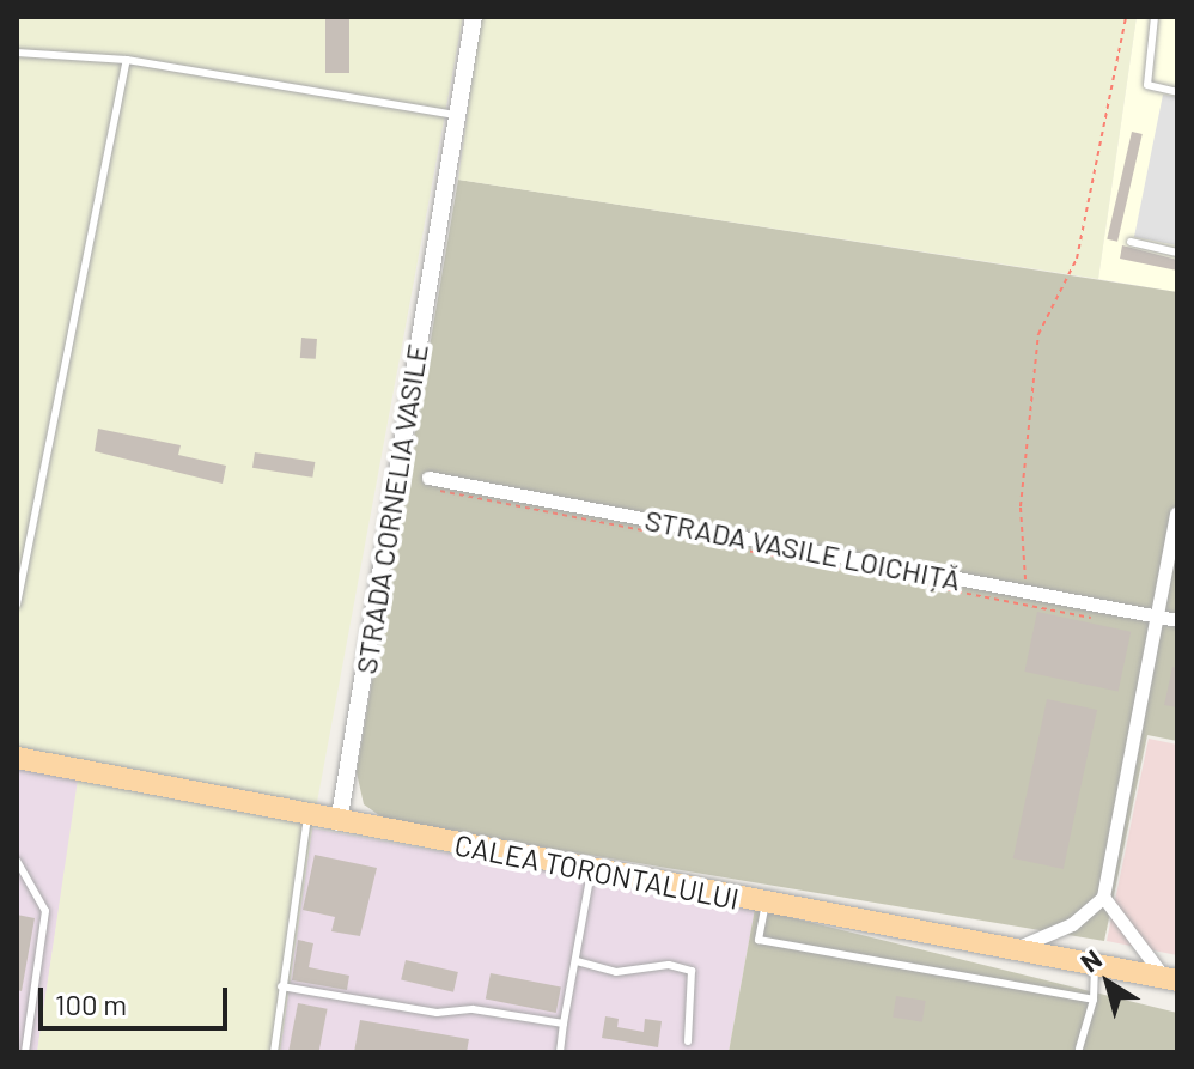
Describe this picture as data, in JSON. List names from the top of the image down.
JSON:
{
  "streets": {
    "main road": ["CALEA TORONTALULUI"],
    "street": ["STRADA CORNELIA VASILE", "STRADA VASILE LOICHIȚĂ"]
  },
  "crossings": [
    ["STRADA CORNELIA VASILE", "CALEA TORONTALULUI"]
  ],
  "scale_bar": "100 m",
  "north": "top left"
}
